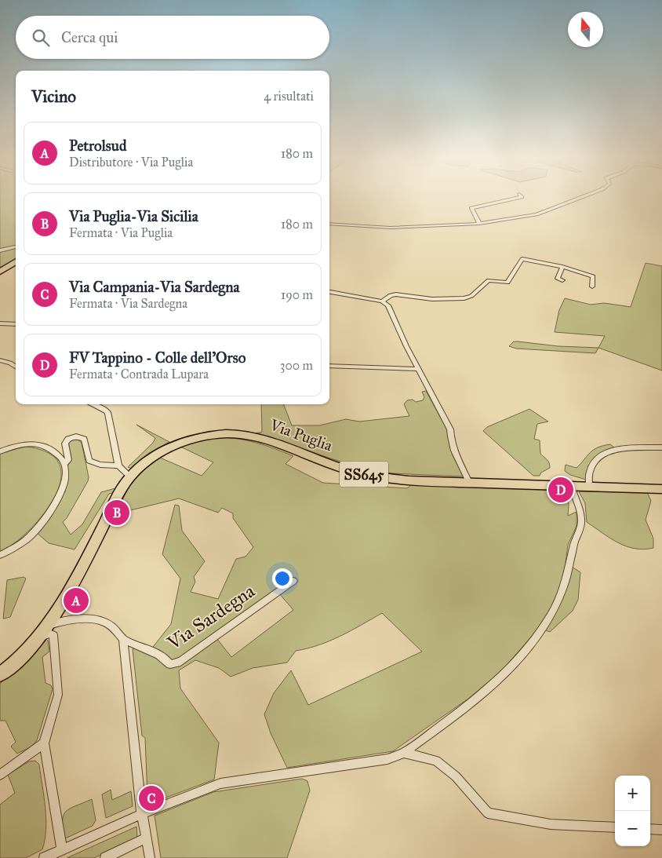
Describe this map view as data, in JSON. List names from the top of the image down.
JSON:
{
  "streets": {
    "main road": ["Via Puglia", "SS645"],
    "street": ["Via Sardegna"]
  },
  "crossings": [
    ["Via Puglia", "SS645"],
    ["Via Puglia", "Via Sardegna"]
  ],
  "north": "top",
  "page": {
    "search": "Cerca qui",
    "heading": ["Vicino", "4 risultati"],
    "list": [
      {
        "mark": "A",
        "name": "Petrolsud",
        "note": "Distributore · Via Puglia",
        "value": "180 m"
      },
      {
        "mark": "B",
        "name": "Via Puglia-Via Sicilia",
        "note": "Fermata · Via Puglia",
        "value": "180 m"
      },
      {
        "mark": "C",
        "name": "Via Campania-Via Sardegna",
        "note": "Fermata · Via Sardegna",
        "value": "190 m"
      },
      {
        "mark": "D",
        "name": "FV Tappino - Colle dell'Orso",
        "note": "Fermata · Contrada Lupara",
        "value": "300 m"
      }
    ],
    "pins": [
      "D",
      "B",
      "A",
      "C"
    ],
    "map_buttons": ["+", "−"]
  }
}
